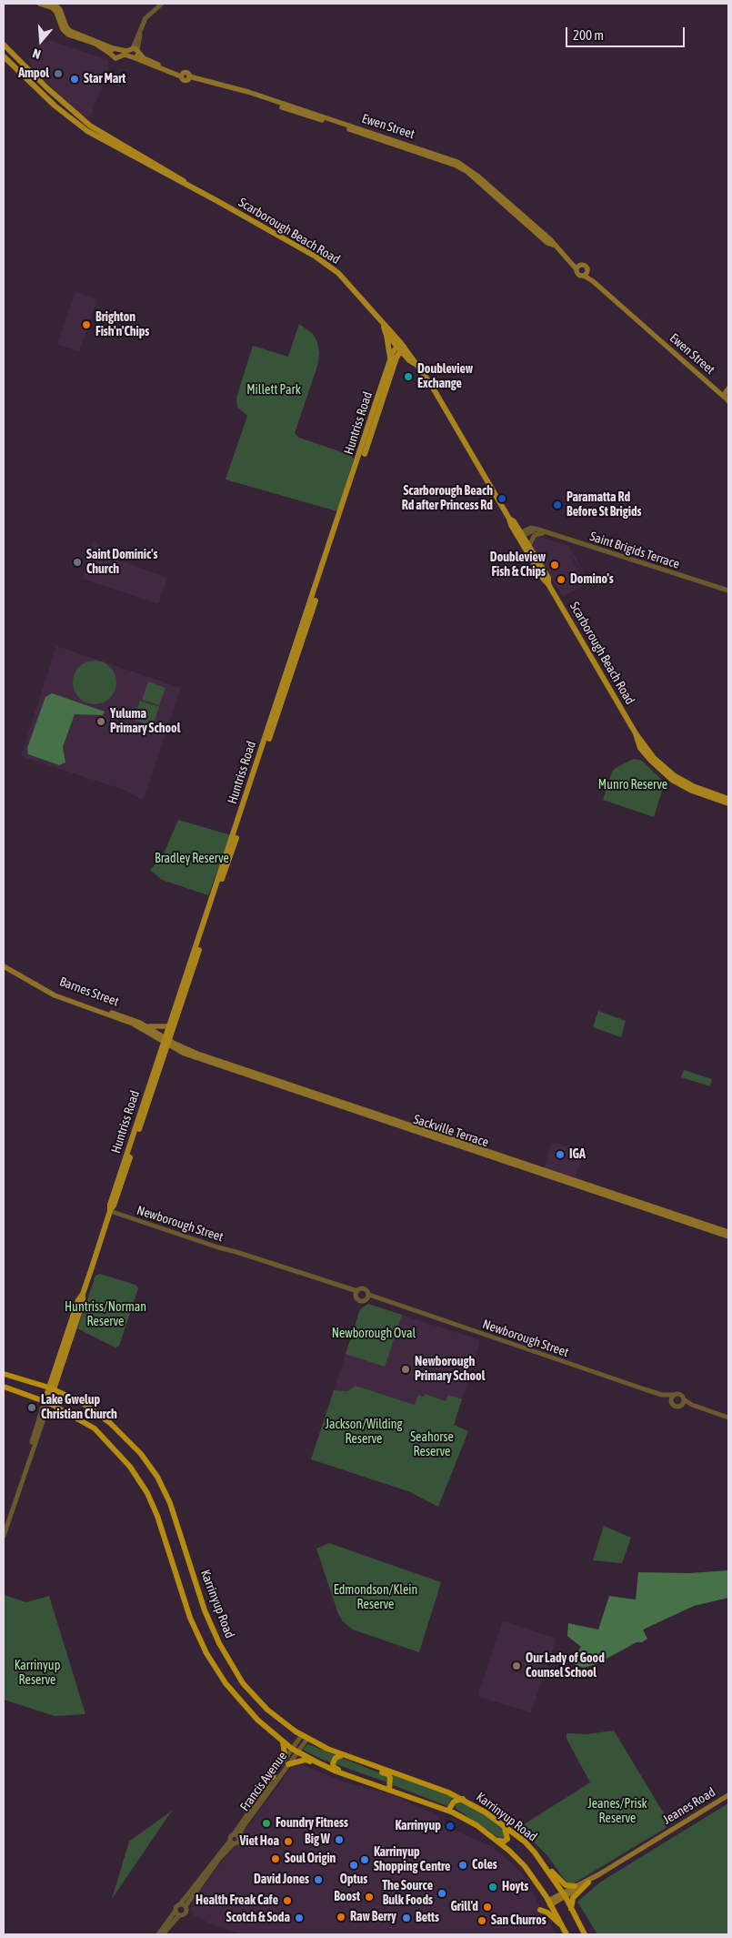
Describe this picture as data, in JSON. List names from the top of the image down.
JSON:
{
  "streets": {
    "highway": ["Karrinyup Road"],
    "main road": [
      "Ewen Street",
      "Scarborough Beach Road",
      "Huntriss Road",
      "Barnes Street",
      "Sackville Terrace",
      "Jeanes Road"
    ],
    "street": ["Saint Brigids Terrace", "Newborough Street", "Francis Avenue"]
  },
  "crossings": [
    ["Scarborough Beach Road", "Huntriss Road"],
    ["Scarborough Beach Road", "Saint Brigids Terrace"],
    ["Huntriss Road", "Barnes Street"],
    ["Huntriss Road", "Sackville Terrace"],
    ["Huntriss Road", "Newborough Street"],
    ["Huntriss Road", "Karrinyup Road"],
    ["Barnes Street", "Sackville Terrace"],
    ["Karrinyup Road", "Francis Avenue"],
    ["Karrinyup Road", "Jeanes Road"]
  ],
  "parks": [
    "Millett Park",
    "Munro Reserve",
    "Bradley Reserve",
    "Huntriss/Norman Reserve",
    "Newborough Oval",
    "Jackson/Wilding Reserve",
    "Seahorse Reserve",
    "Edmondson/Klein Reserve",
    "Karrinyup Reserve",
    "Jeanes/Prisk Reserve"
  ],
  "places": [
    "Ampol",
    "Star Mart",
    "Brighton Fish'n'Chips",
    "Doubleview Exchange",
    "Scarborough Beach Rd after Princess Rd",
    "Paramatta Rd Before St Brigids",
    "Saint Dominic's Church",
    "Doubleview Fish & Chips",
    "Domino's",
    "Yuluma Primary School",
    "IGA",
    "Newborough Primary School",
    "Lake Gwelup Christian Church",
    "Our Lady of Good Counsel School",
    "Foundry Fitness",
    "Karrinyup",
    "Big W",
    "Viet Hoa",
    "Soul Origin",
    "Karrinyup Shopping Centre",
    "Optus",
    "Coles",
    "David Jones",
    "Hoyts",
    "The Source Bulk Foods",
    "Boost",
    "Health Freak Cafe",
    "Grill'd",
    "Raw Berry",
    "Scotch & Soda",
    "Betts",
    "San Churros"
  ],
  "scale_bar": "200 m",
  "north": "bottom"
}
